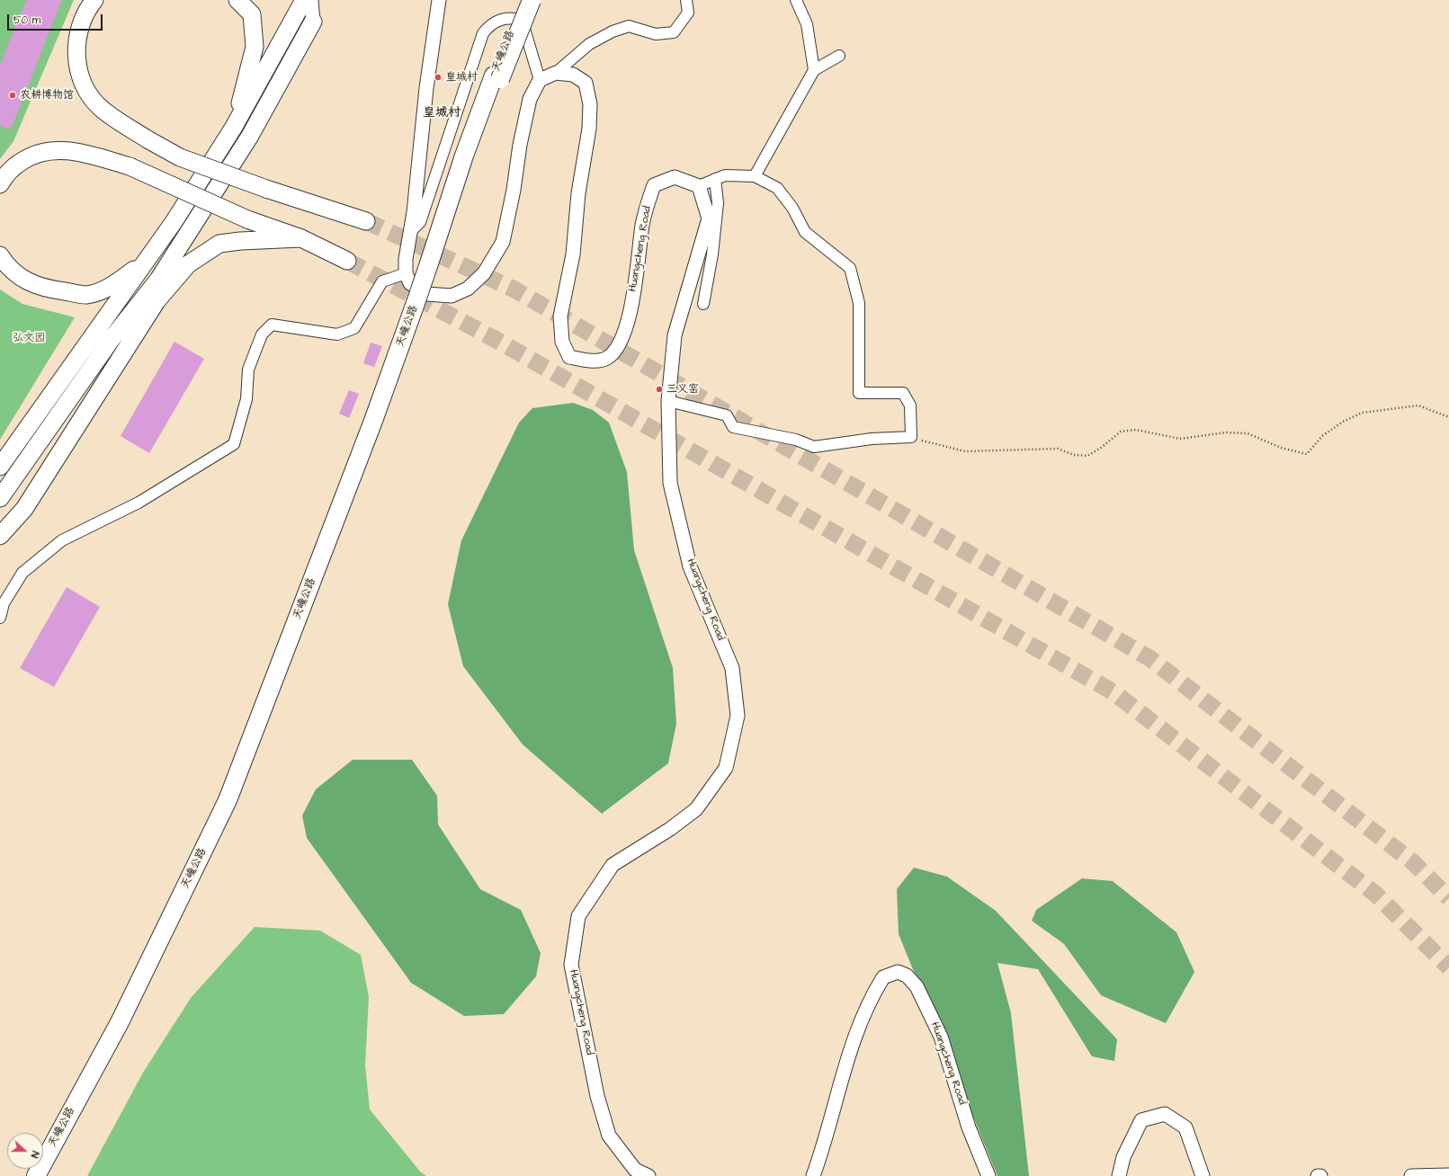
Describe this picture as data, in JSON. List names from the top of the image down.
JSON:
{
  "streets": {
    "highway": ["天巉公路"],
    "street": ["Huangcheng Road"]
  },
  "districts": ["皇城村"],
  "parks": ["弘文园"],
  "places": ["皇城村", "农耕博物馆", "三义窑"],
  "scale_bar": "50 m",
  "north": "right"
}
